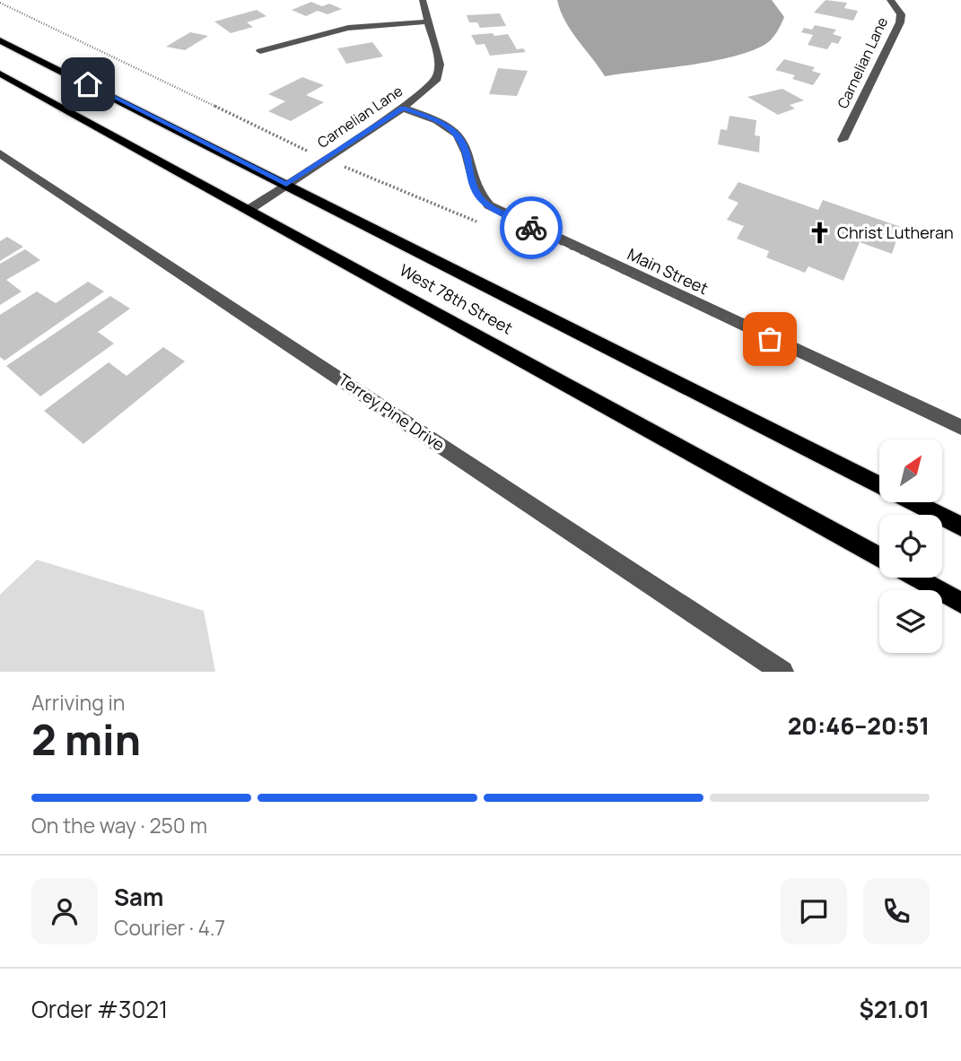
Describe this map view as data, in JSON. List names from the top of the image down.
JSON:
{
  "streets": {
    "main road": ["West 78th Street"],
    "street": ["Carnelian Lane", "Main Street", "Terrey Pine Drive"]
  },
  "crossings": [
    ["Carnelian Lane", "Main Street"],
    ["Carnelian Lane", "West 78th Street"]
  ],
  "places": {
    "church": ["Christ Lutheran"]
  },
  "north": "top right",
  "page": {
    "heading": ["2 min", "Arriving in", "20:46–20:51"],
    "panel": [
      "Sam",
      "Courier · 4.7",
      "Order #3021",
      "$21.01"
    ],
    "bar": "On the way · 250 m"
  }
}
